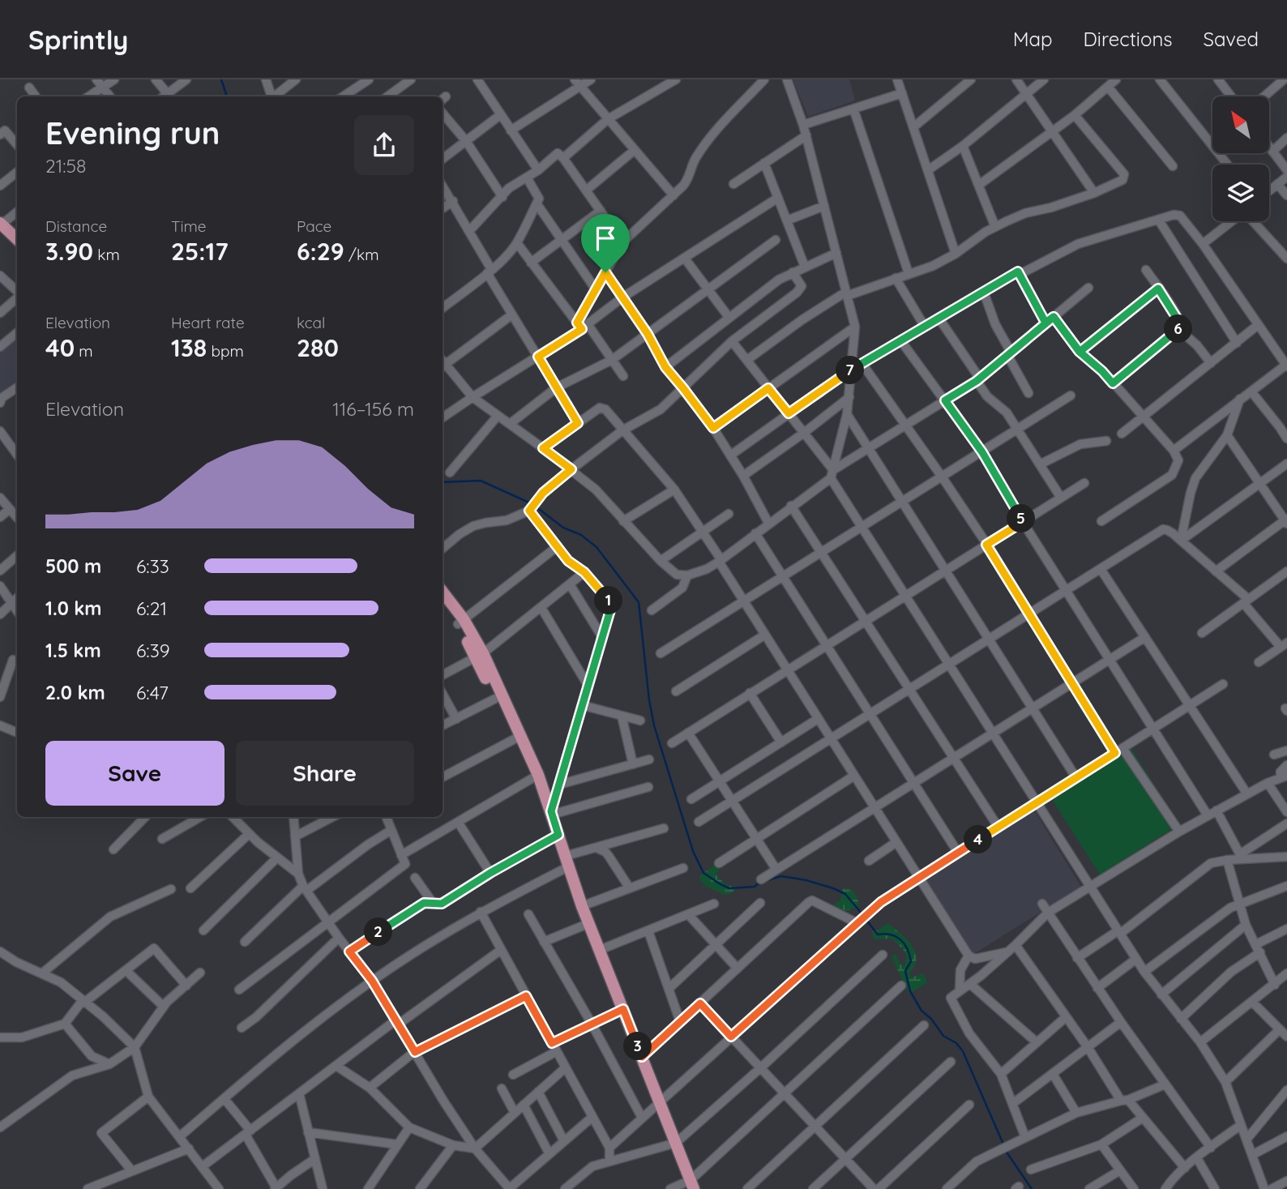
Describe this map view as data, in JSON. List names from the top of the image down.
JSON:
{
  "north": "top left",
  "page": {
    "header": "Sprintly",
    "nav": ["Map", "Directions", "Saved"],
    "heading": ["Evening run", "21:58"],
    "stats": [
      ["Distance", "3.90 km"],
      ["Time", "25:17"],
      ["Pace", "6:29 /km"],
      ["Elevation", "40 m"],
      ["Heart rate", "138 bpm"],
      ["kcal", "280"]
    ],
    "pins": [
      "6",
      "7",
      "5",
      "1",
      "4",
      "2",
      "3"
    ],
    "chart": ["Elevation", "116–156 m"],
    "list": [
      {
        "name": "500 m",
        "note": "6:33"
      },
      {
        "name": "1.0 km",
        "note": "6:21"
      },
      {
        "name": "1.5 km",
        "note": "6:39"
      },
      {
        "name": "2.0 km",
        "note": "6:47"
      }
    ],
    "buttons": ["Save", "Share"]
  }
}
